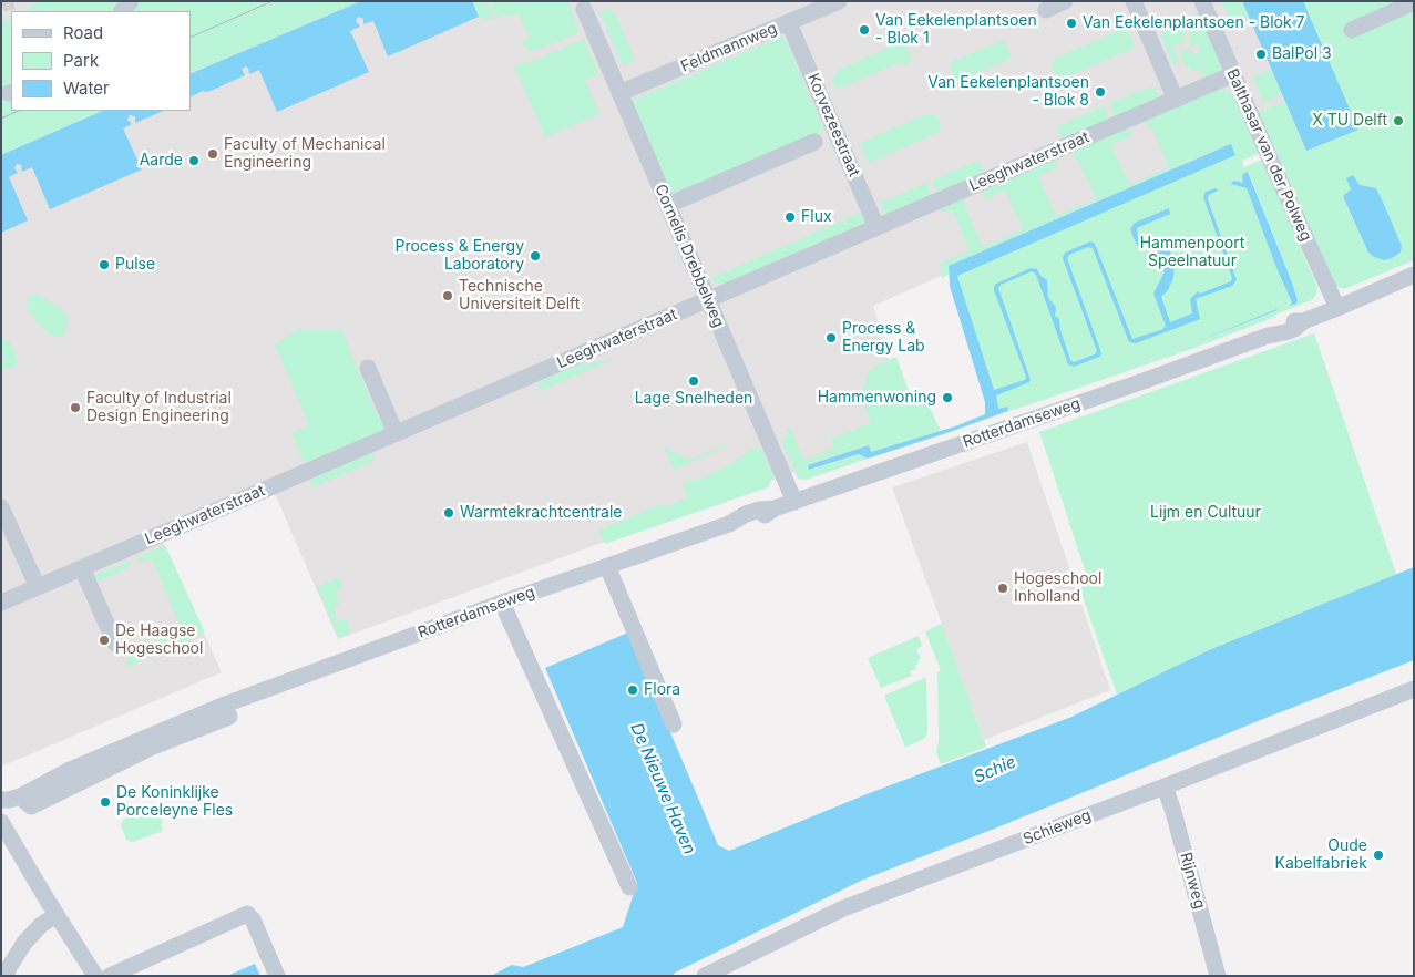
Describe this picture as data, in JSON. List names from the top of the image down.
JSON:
{
  "streets": {
    "street": [
      "Feldmannweg",
      "Korvezeestraat",
      "Balthasar van der Polweg",
      "Leeghwaterstraat",
      "Cornelis Drebbelweg",
      "Rotterdamseweg",
      "Schieweg",
      "Rijnweg"
    ]
  },
  "crossings": [
    ["Feldmannweg", "Korvezeestraat"],
    ["Feldmannweg", "Cornelis Drebbelweg"],
    ["Korvezeestraat", "Leeghwaterstraat"],
    ["Balthasar van der Polweg", "Leeghwaterstraat"],
    ["Balthasar van der Polweg", "Rotterdamseweg"],
    ["Leeghwaterstraat", "Cornelis Drebbelweg"],
    ["Cornelis Drebbelweg", "Rotterdamseweg"],
    ["Schieweg", "Rijnweg"]
  ],
  "water": ["Schie", "De Nieuwe Haven"],
  "parks": ["Hammenpoort Speelnatuur", "Lijm en Cultuur"],
  "places": [
    "Van Eekelenplantsoen - Blok 7",
    "Van Eekelenplantsoen - Blok 1",
    "BalPol 3",
    "Van Eekelenplantsoen - Blok 8",
    "X TU Delft",
    "Faculty of Mechanical Engineering",
    "Aarde",
    "Flux",
    "Process & Energy Laboratory",
    "Pulse",
    "Technische Universiteit Delft",
    "Process & Energy Lab",
    "Lage Snelheden",
    "Hammenwoning",
    "Faculty of Industrial Design Engineering",
    "Warmtekrachtcentrale",
    "Hogeschool Inholland",
    "De Haagse Hogeschool",
    "Flora",
    "De Koninklijke Porceleyne Fles",
    "Oude Kabelfabriek"
  ],
  "legend": ["Road", "Park", "Water"]
}
